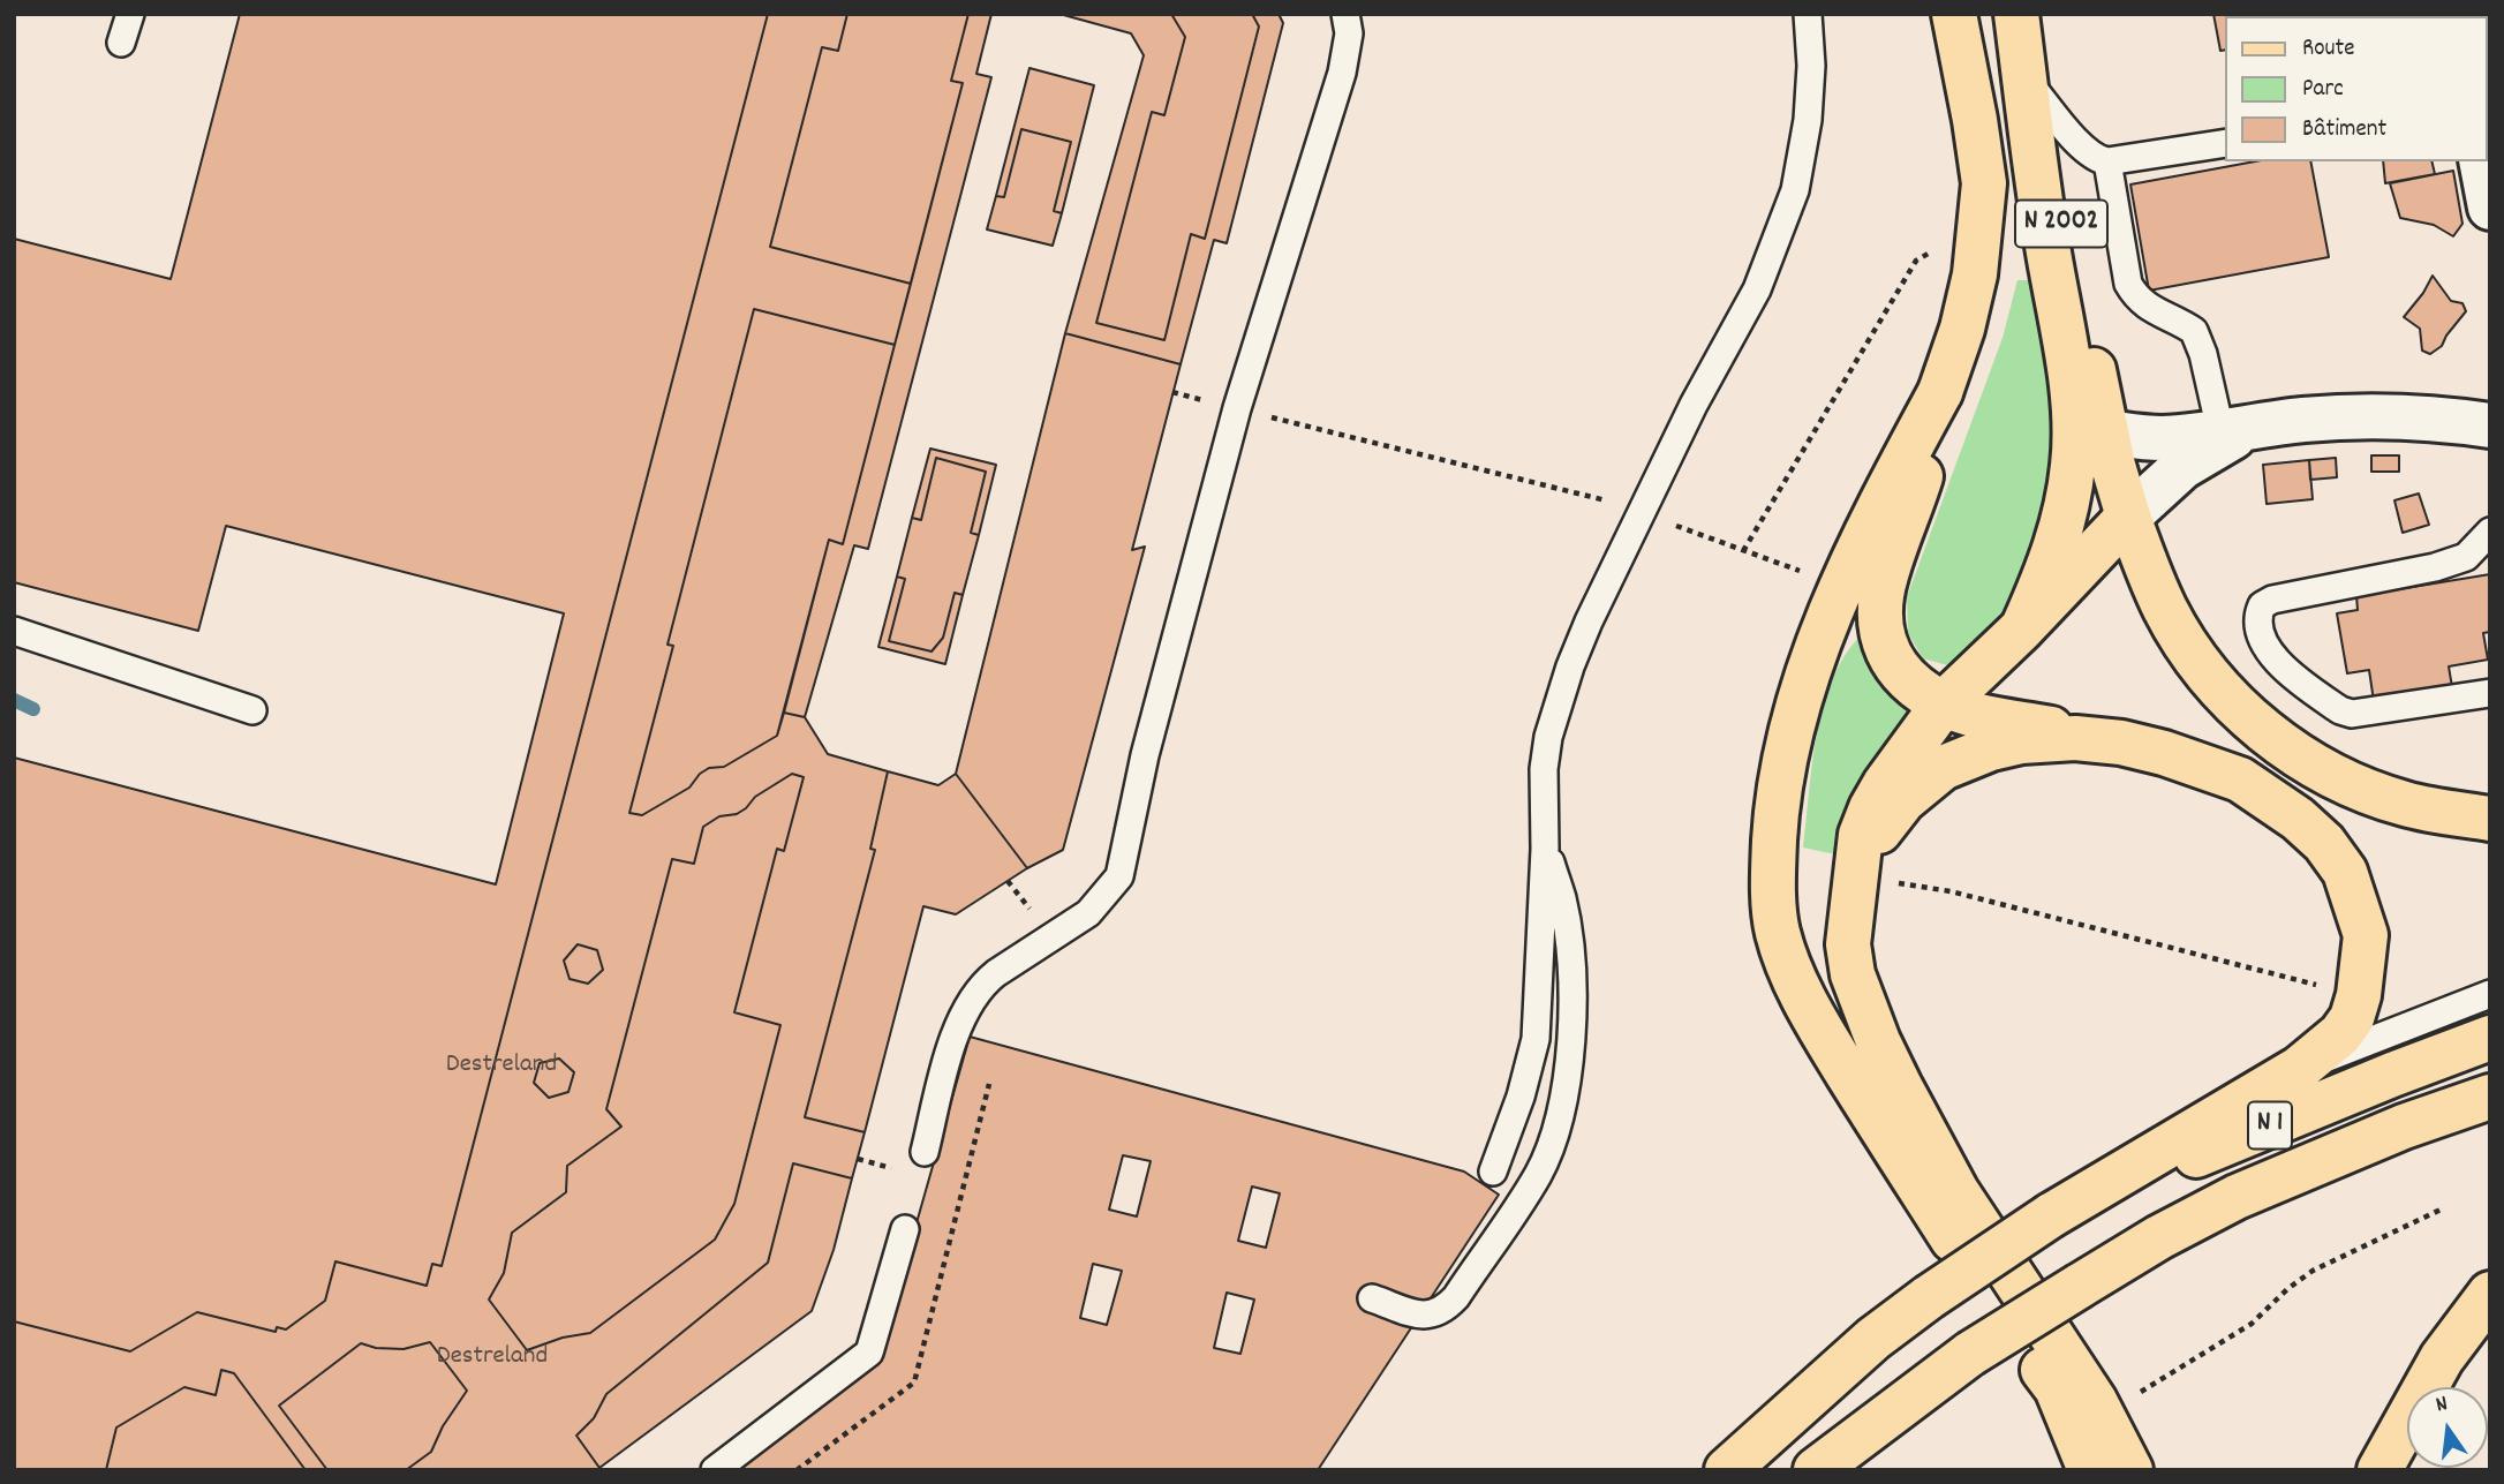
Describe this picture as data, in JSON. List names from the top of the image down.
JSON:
{
  "streets": {
    "main road": ["N 2002", "N 1"]
  },
  "house_numbers": ["Destreland", "Destreland"],
  "legend": ["Route", "Parc", "Bâtiment"],
  "north": "top"
}
